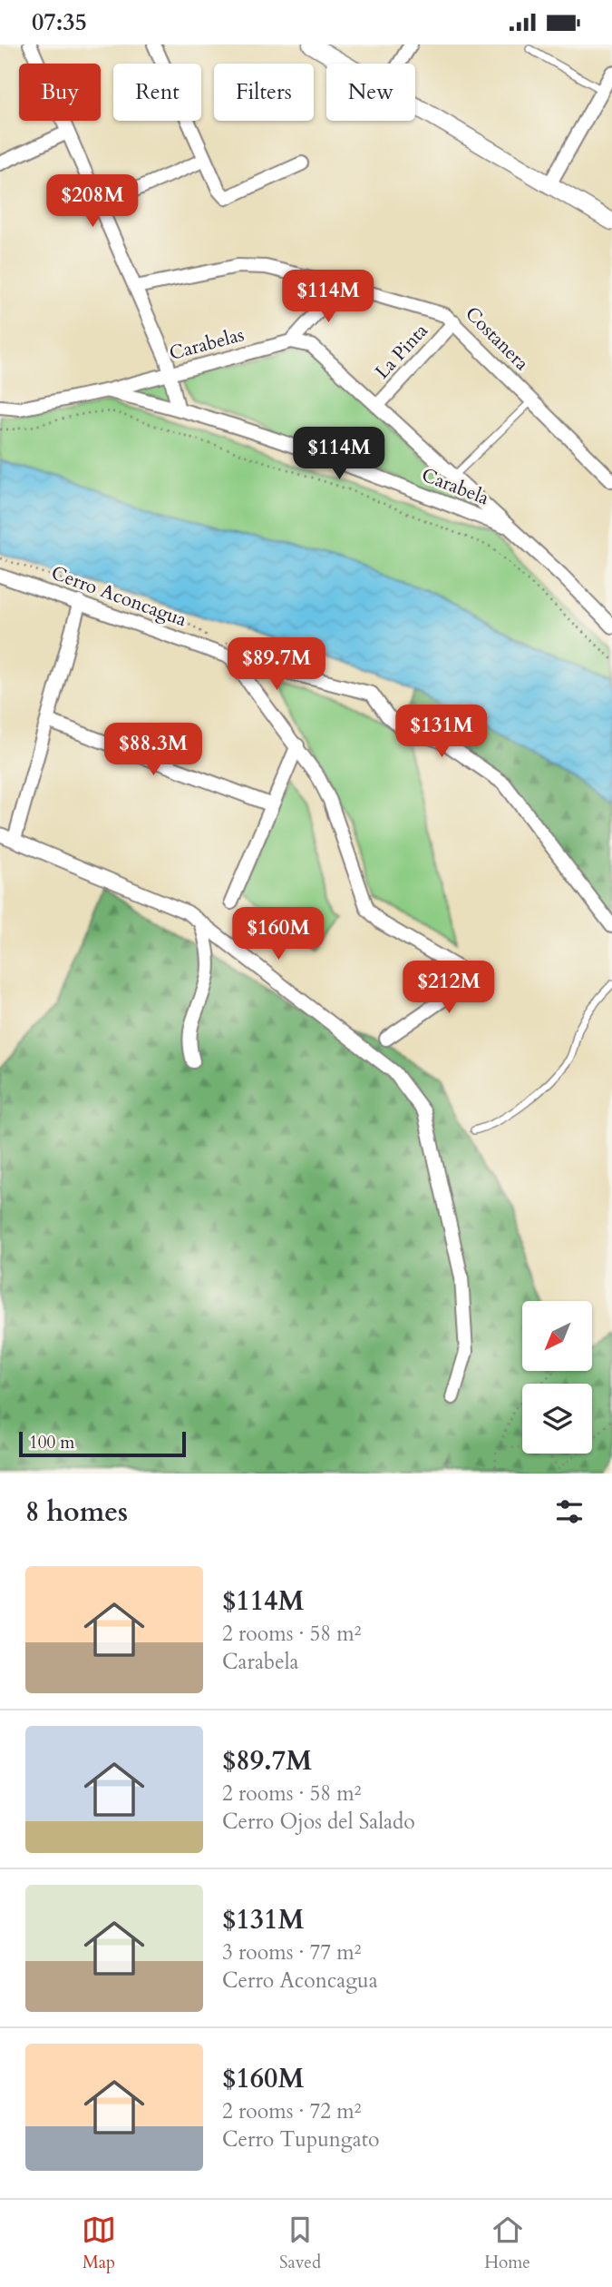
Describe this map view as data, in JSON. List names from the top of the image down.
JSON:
{
  "streets": {
    "street": [
      "Costanera",
      "Carabelas",
      "La Pinta",
      "Carabela",
      "Cerro Aconcagua"
    ]
  },
  "crossings": [
    ["Costanera", "La Pinta"],
    ["Carabelas", "Carabela"]
  ],
  "scale_bar": "100 m",
  "north": "bottom left",
  "page": {
    "status": "07:35",
    "chip": [
      "Buy",
      "Rent",
      "Filters",
      "New"
    ],
    "price": [
      "$208M",
      "$114M",
      "$114M",
      "$89.7M",
      "$131M",
      "$88.3M",
      "$160M",
      "$212M"
    ],
    "scale": "100 m",
    "heading": "8 homes",
    "list": [
      {
        "name": "$114M",
        "note": "2 rooms · 58 m² · Carabela"
      },
      {
        "name": "$89.7M",
        "note": "2 rooms · 58 m² · Cerro Ojos del Salado"
      },
      {
        "name": "$131M",
        "note": "3 rooms · 77 m² · Cerro Aconcagua"
      },
      {
        "name": "$160M",
        "note": "2 rooms · 72 m² · Cerro Tupungato"
      }
    ],
    "tabs": ["Map", "Saved", "Home"]
  }
}
